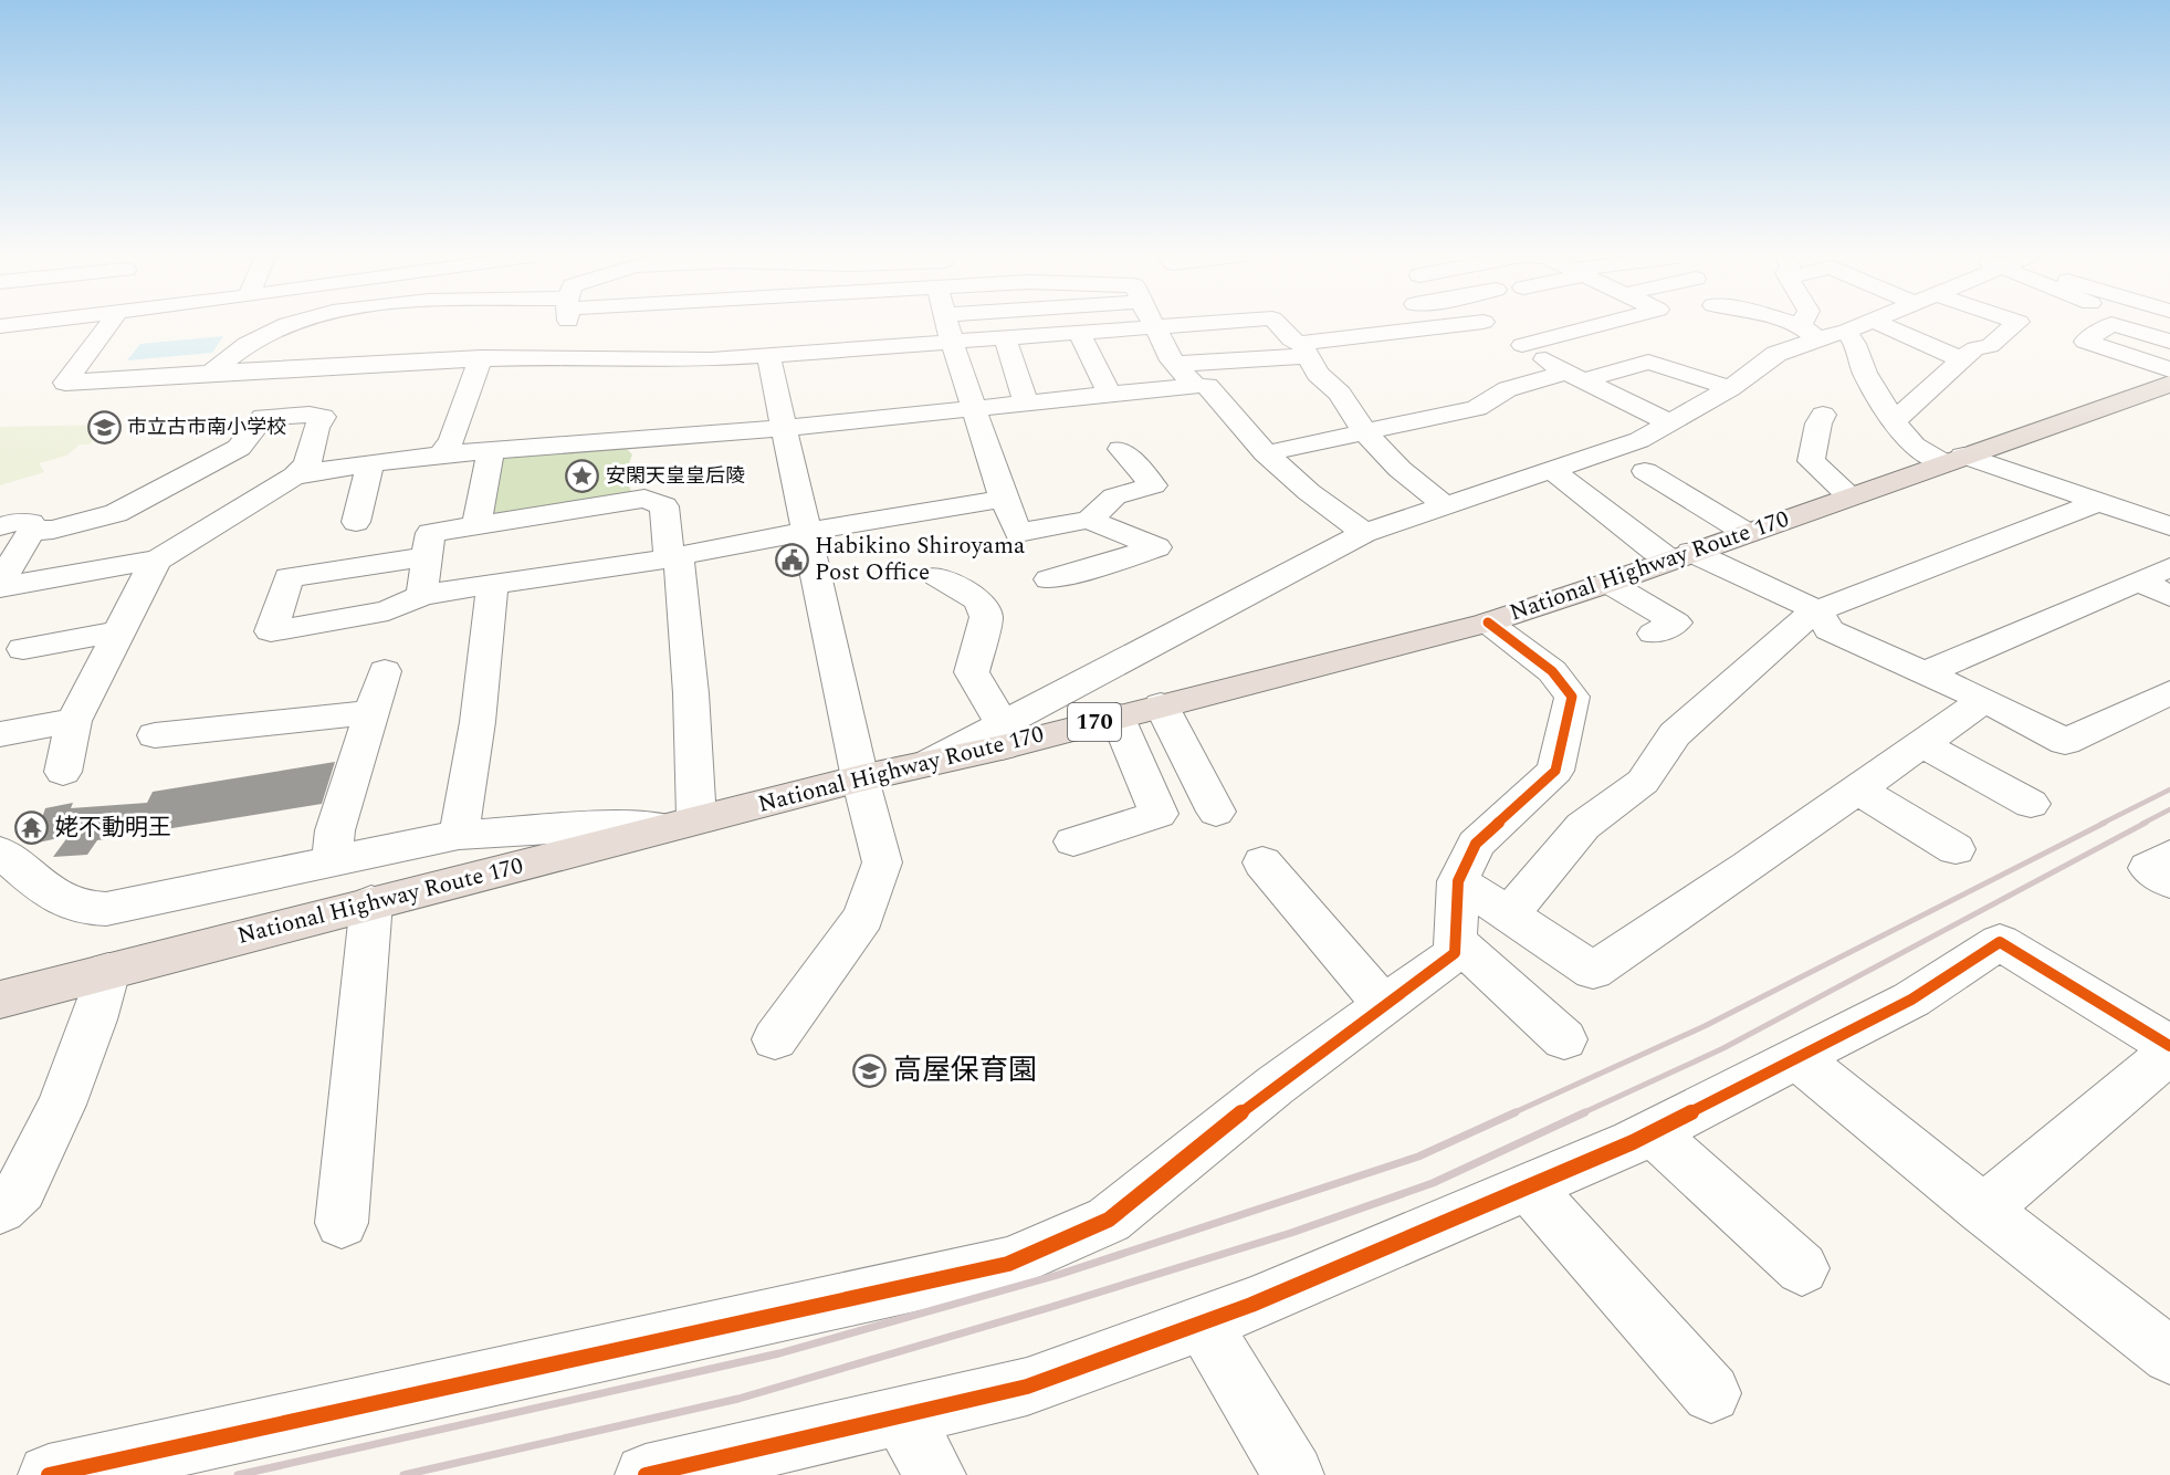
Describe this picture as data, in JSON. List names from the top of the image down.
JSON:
{
  "streets": {
    "highway": ["National Highway Route 170", "170"]
  },
  "places": {
    "school or university": ["市立古市南小学校", "高屋保育園"],
    "place": ["安閑天皇皇后陵"],
    "public building": ["Habikino Shiroyama Post Office"],
    "temple": ["姥不動明王"]
  }
}
